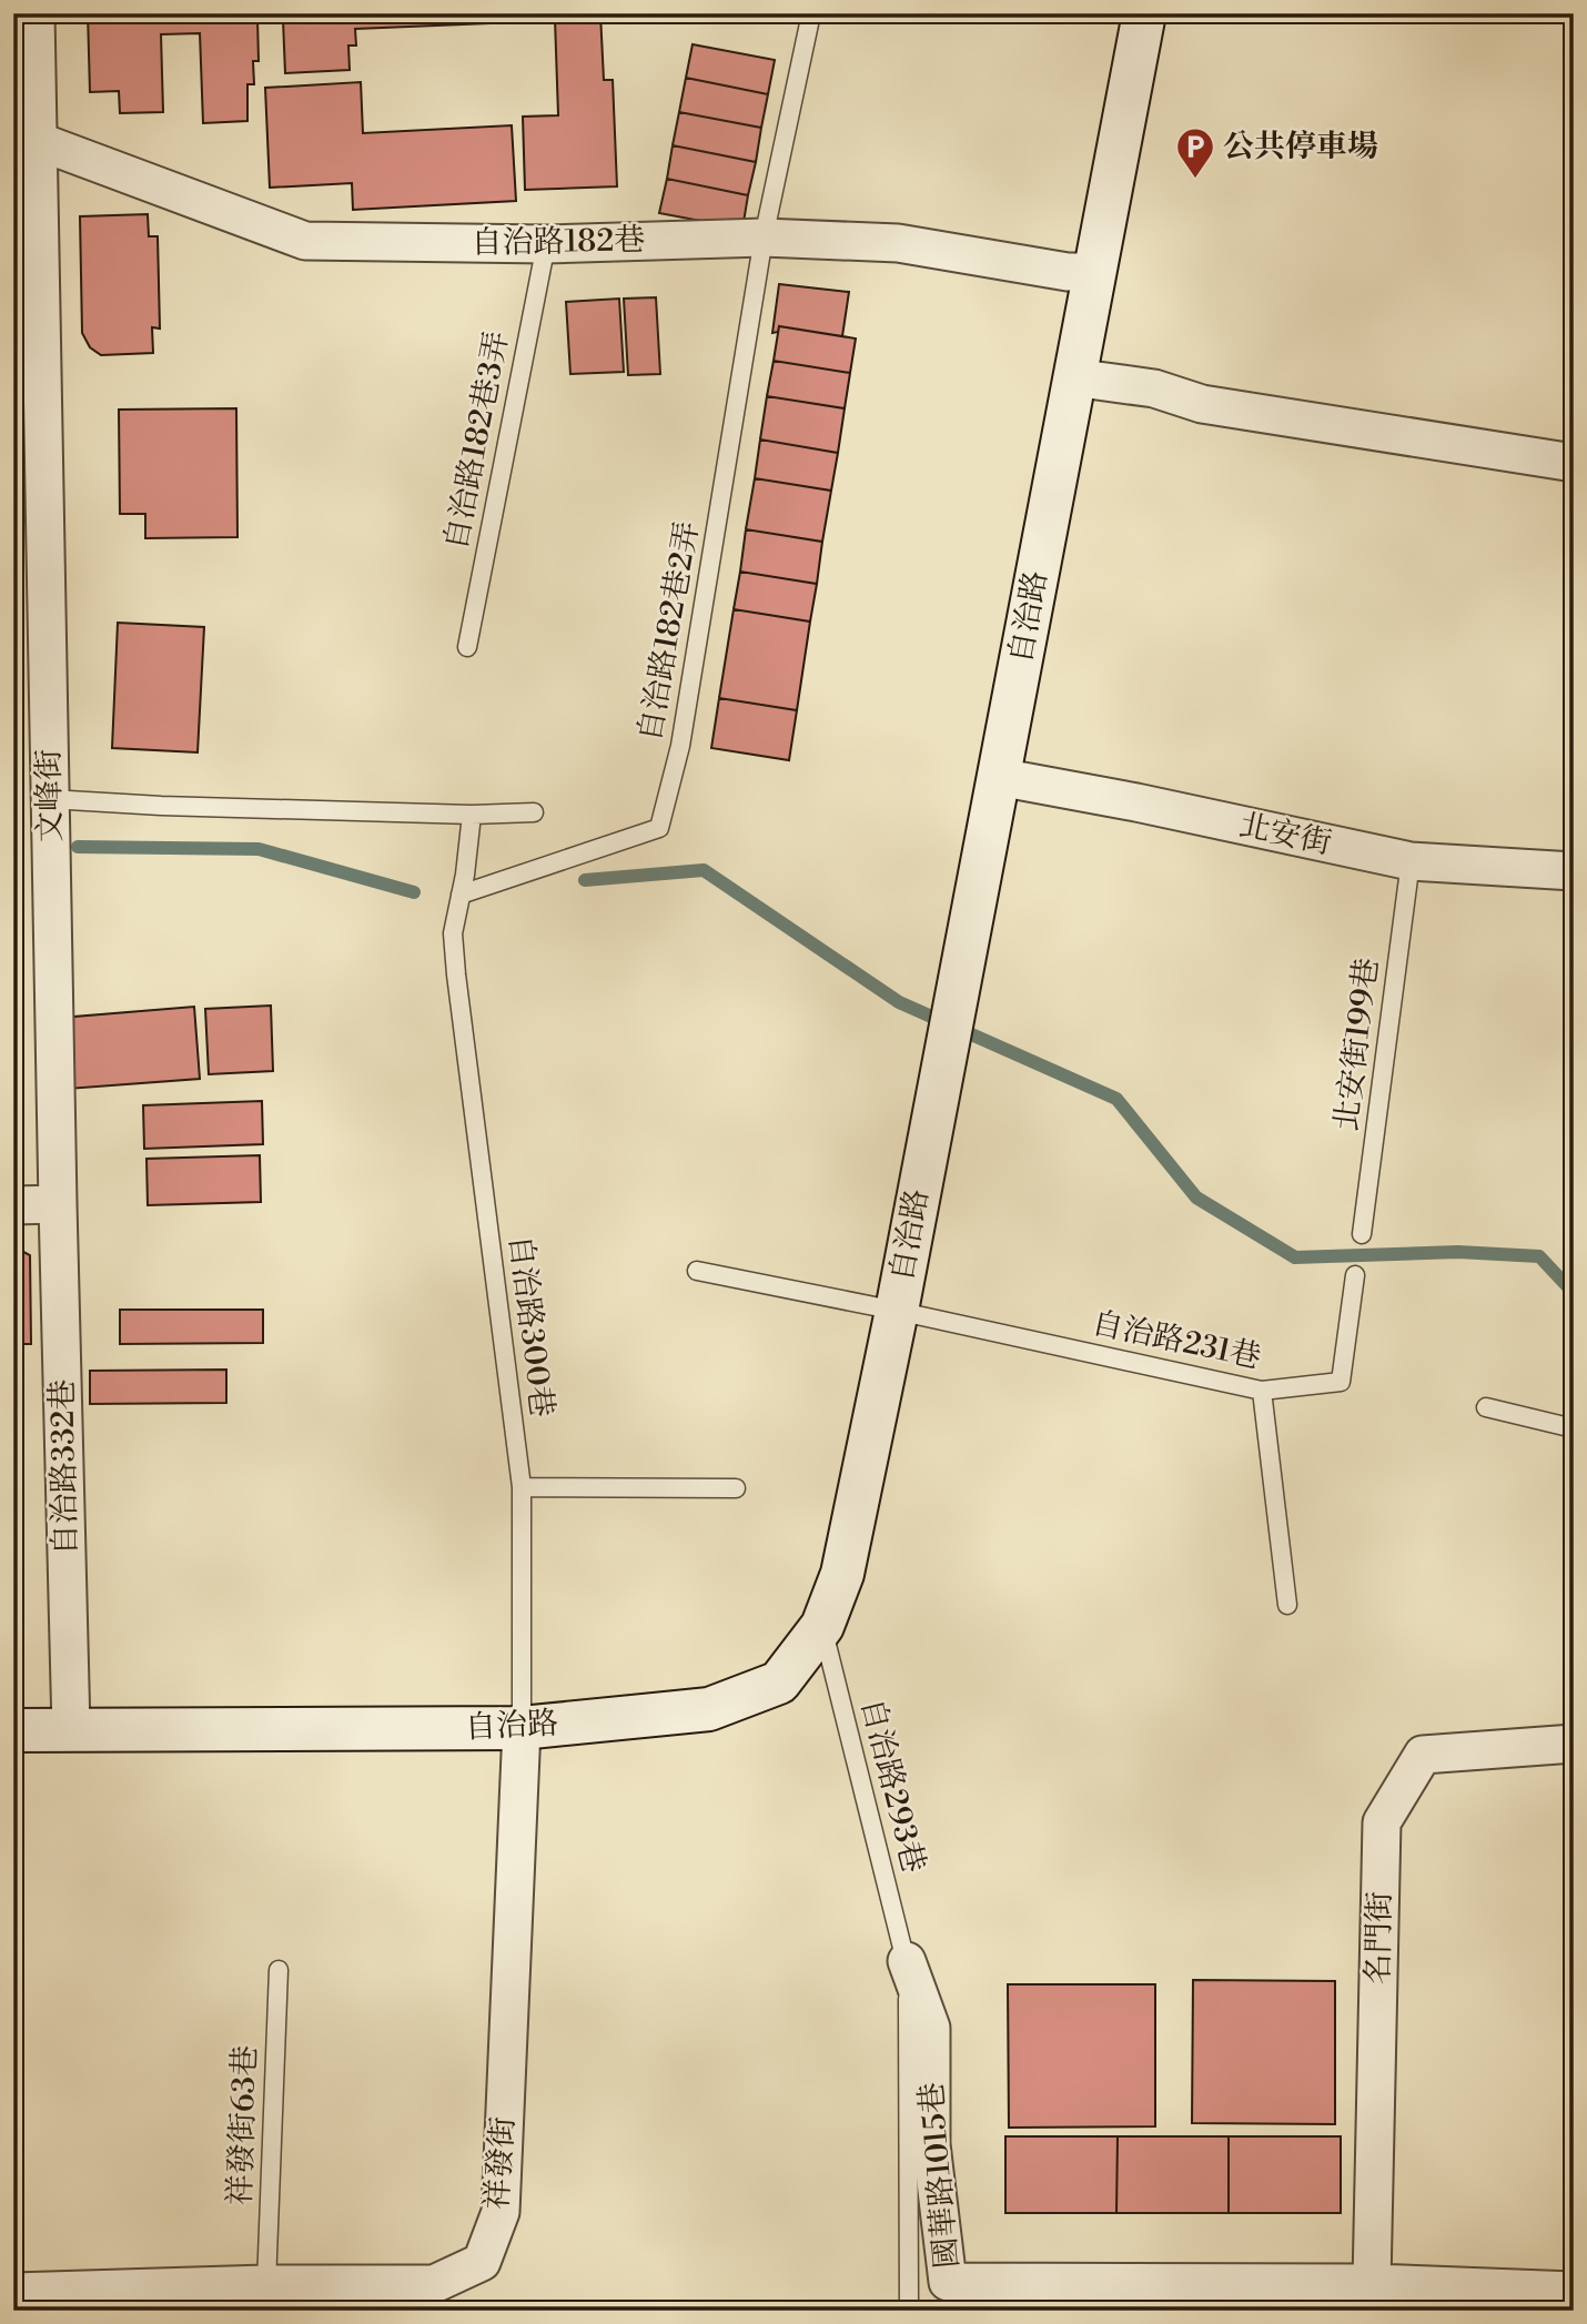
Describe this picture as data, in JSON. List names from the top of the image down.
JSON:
{
  "streets": {
    "street": [
      "自治路182巷",
      "自治路",
      "文峰街",
      "北安街",
      "自治路332巷",
      "名門街",
      "祥發街",
      "國華路1015巷"
    ],
    "lane": [
      "自治路182巷3弄",
      "自治路182巷2弄",
      "北安街199巷",
      "自治路300巷",
      "自治路231巷",
      "自治路293巷",
      "祥發街63巷"
    ]
  },
  "crossings": [
    ["自治路182巷", "自治路182巷3弄"],
    ["自治路182巷", "自治路"],
    ["自治路182巷", "自治路182巷2弄"],
    ["自治路182巷", "文峰街"],
    ["自治路", "北安街"],
    ["自治路", "自治路300巷"],
    ["自治路", "自治路231巷"],
    ["自治路", "自治路332巷"],
    ["自治路", "自治路293巷"],
    ["自治路", "祥發街"],
    ["自治路182巷2弄", "自治路300巷"],
    ["文峰街", "自治路332巷"],
    ["北安街", "北安街199巷"],
    ["自治路300巷", "祥發街"],
    ["自治路293巷", "國華路1015巷"],
    ["名門街", "國華路1015巷"],
    ["祥發街63巷", "祥發街"]
  ],
  "places": {
    "parking": ["公共停車場"]
  }
}
